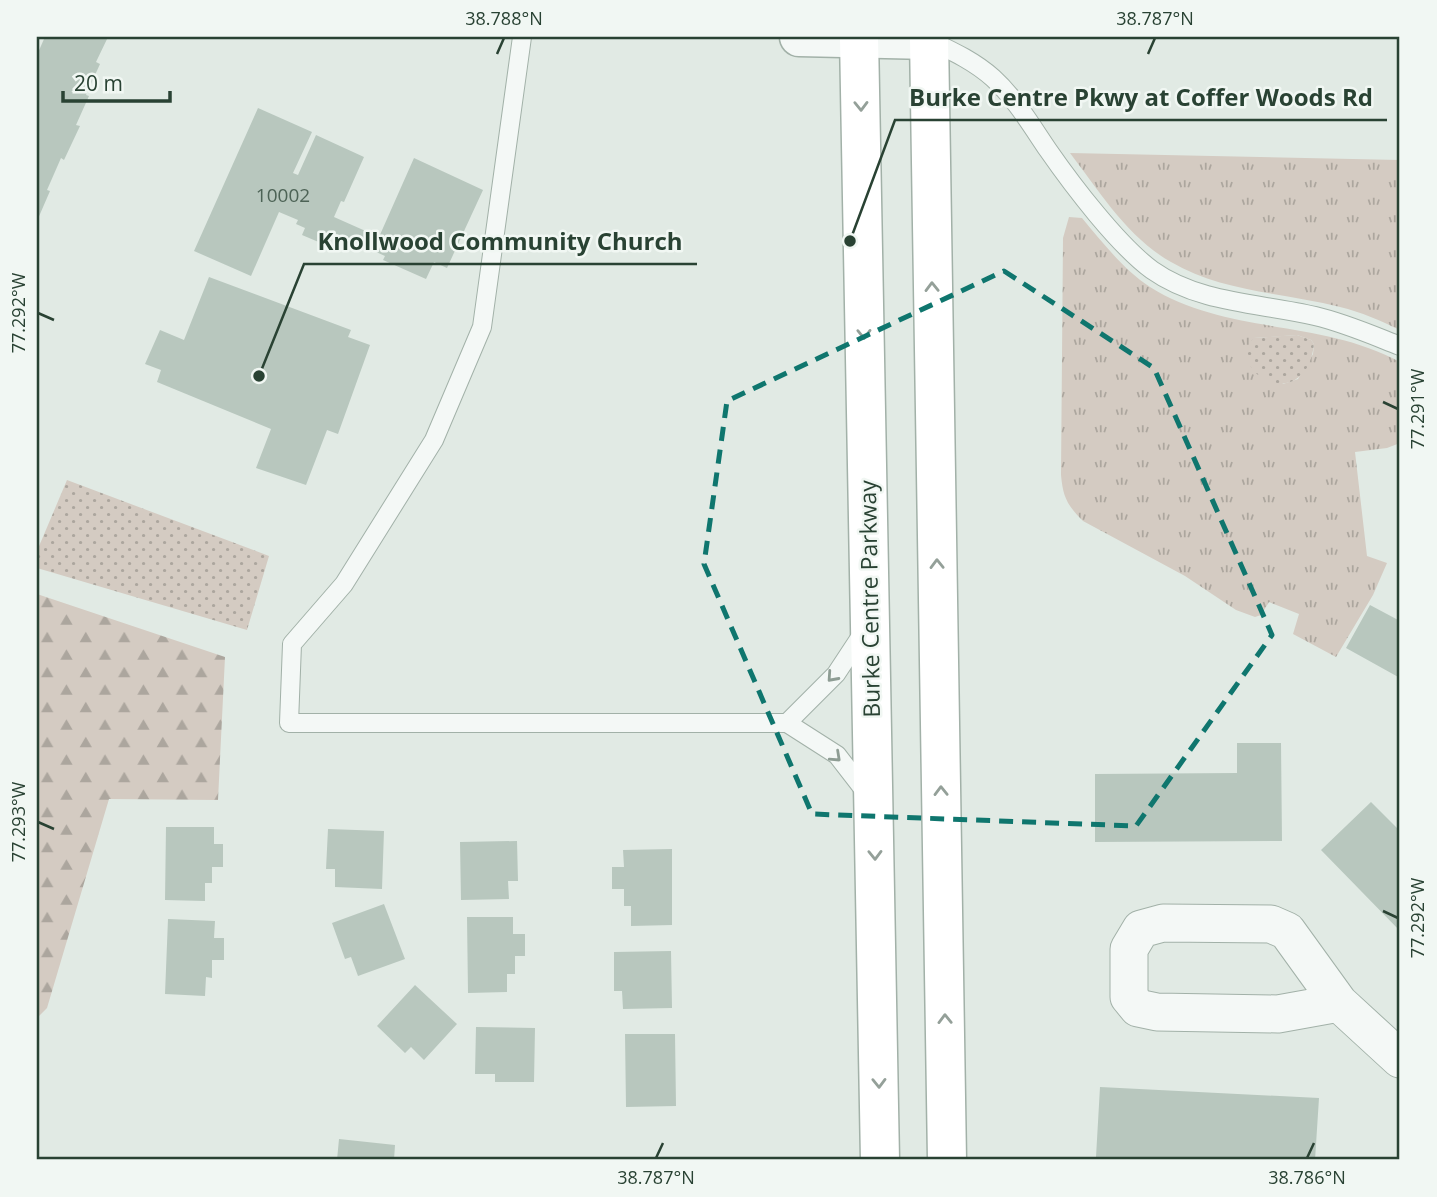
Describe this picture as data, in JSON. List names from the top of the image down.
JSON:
{
  "streets": {
    "main road": ["Burke Centre Parkway"]
  },
  "places": ["Burke Centre Pkwy at Coffer Woods Rd", "Knollwood Community Church"],
  "house_numbers": ["10002"],
  "scale_bar": "20 m",
  "coordinates": [
    "38.788°N",
    "38.787°N",
    "77.292°W",
    "77.291°W",
    "77.293°W",
    "38.786°N"
  ]
}
